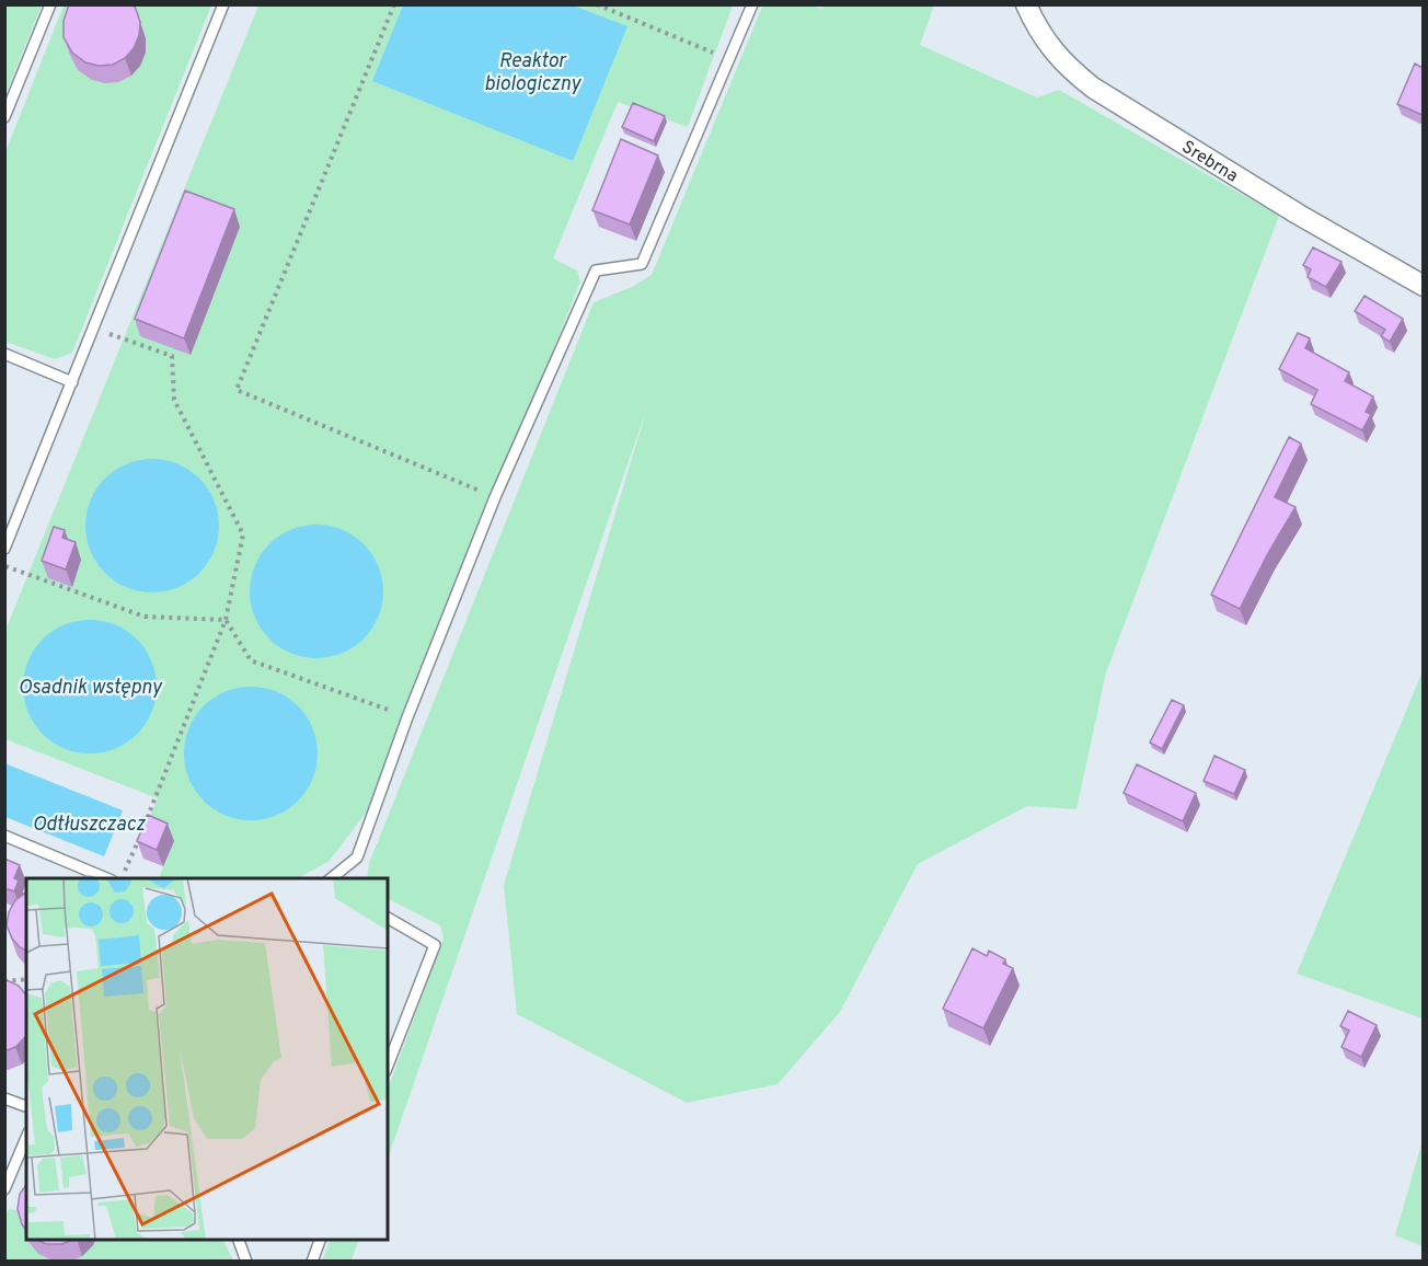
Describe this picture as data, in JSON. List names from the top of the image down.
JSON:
{
  "streets": {
    "street": ["Srebrna"]
  },
  "water": ["Reaktor biologiczny", "Osadnik wstępny", "Odtłuszczacz"]
}
